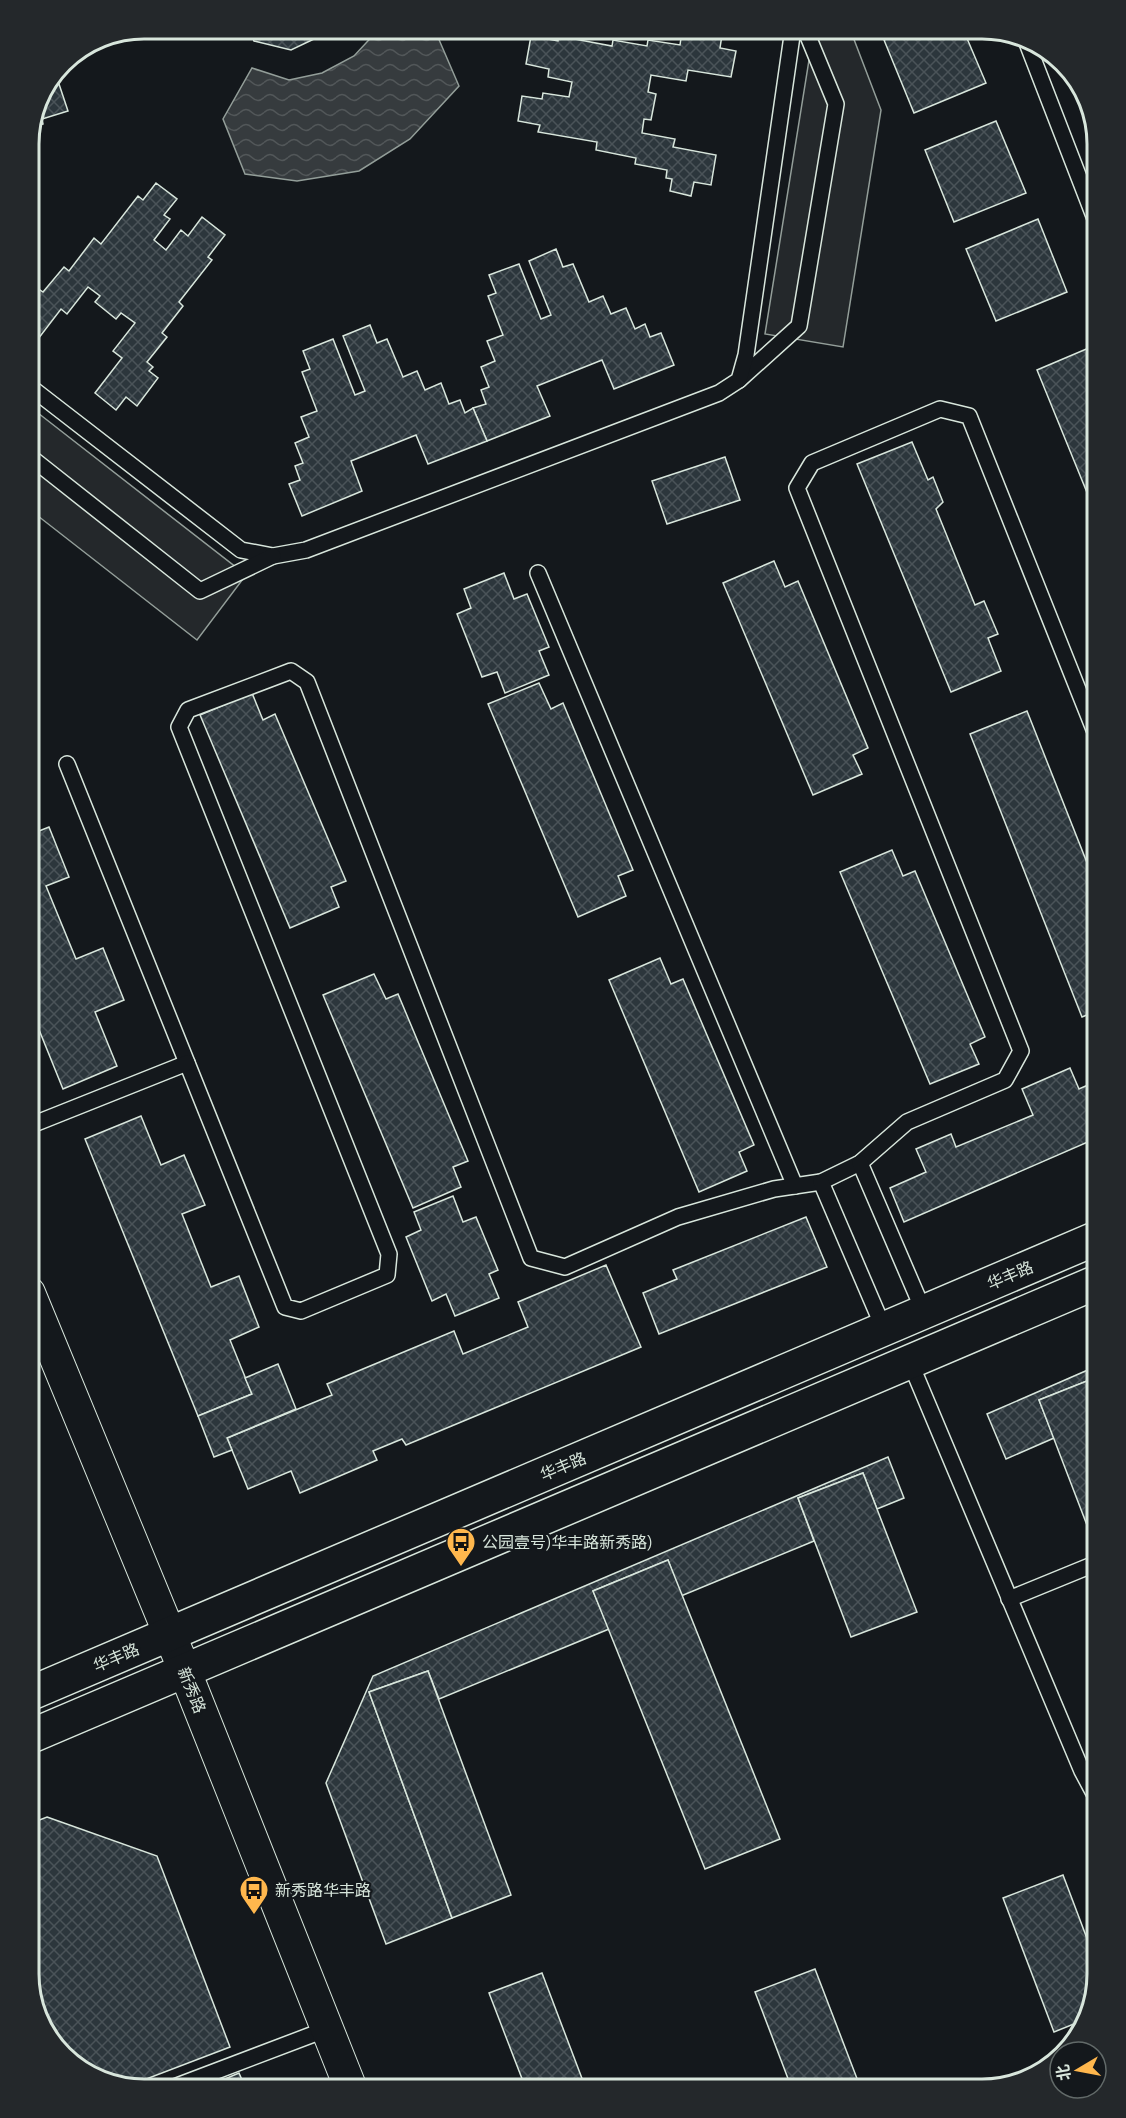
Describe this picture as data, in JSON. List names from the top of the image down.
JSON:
{
  "streets": {
    "street": ["华丰路", "新秀路"]
  },
  "crossings": [
    ["华丰路", "新秀路"]
  ],
  "places": {
    "bus stop": ["公园壹号)华丰路新秀路)", "新秀路华丰路"]
  },
  "north": "left"
}
